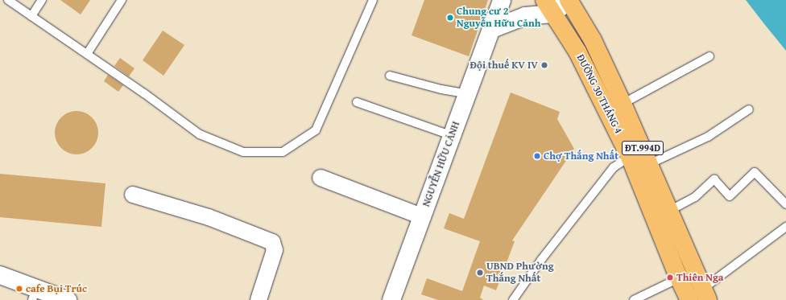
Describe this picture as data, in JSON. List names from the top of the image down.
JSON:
{
  "streets": {
    "main road": ["ĐƯỜNG 30 THÁNG 4", "ĐT.994D"],
    "street": ["NGUYỄN HỮU CẢNH"]
  },
  "places": [
    "Chung cư 2 Nguyễn Hữu Cảnh",
    "Đội thuế KV IV",
    "Chợ Thắng Nhất",
    "UBND Phường Thắng Nhất",
    "Thiên Nga",
    "cafe Bụi Trúc"
  ]
}
